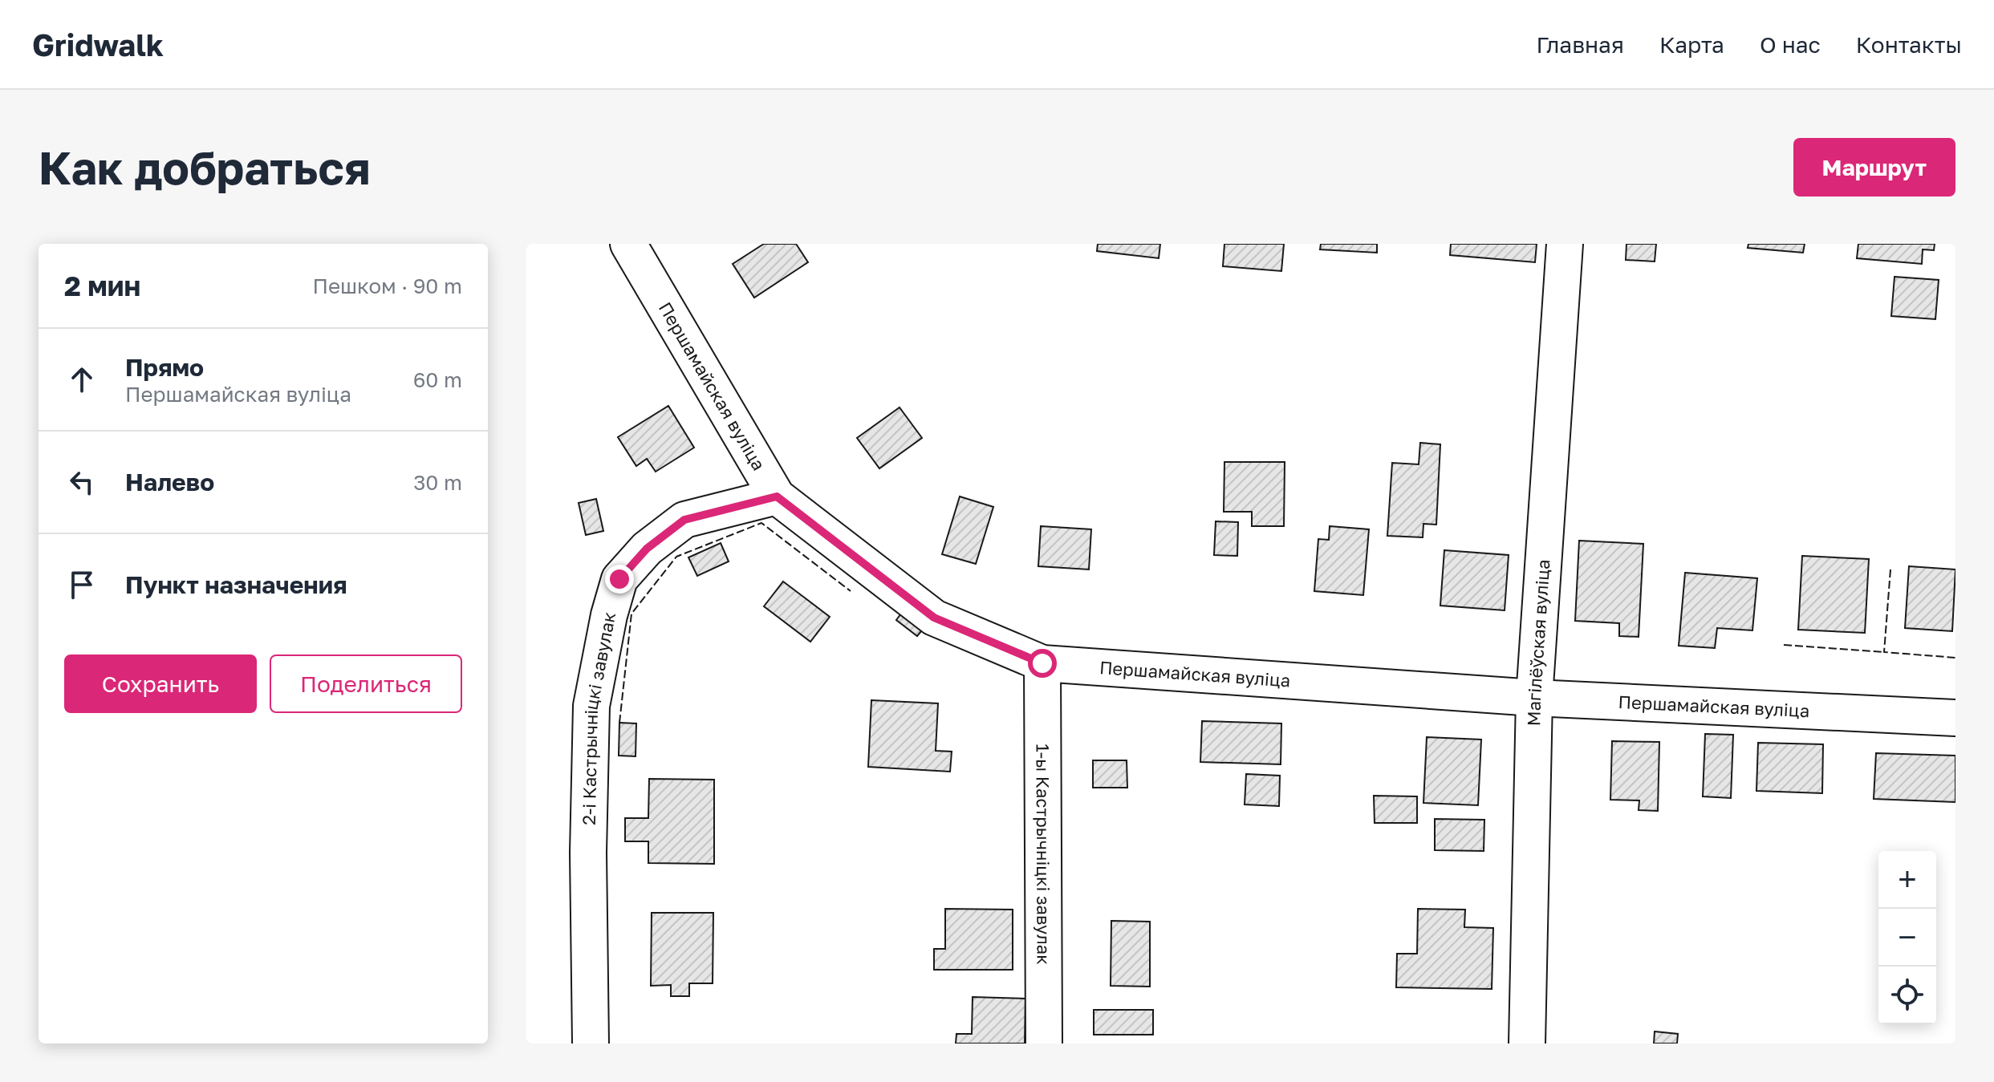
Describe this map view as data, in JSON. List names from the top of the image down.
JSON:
{
  "streets": {
    "street": [
      "Першамайская вуліца",
      "Магілёўская вуліца",
      "2-і Кастрычніцкі завулак",
      "1-ы Кастрычніцкі завулак"
    ]
  },
  "crossings": [
    ["Першамайская вуліца", "Магілёўская вуліца"],
    ["Першамайская вуліца", "2-і Кастрычніцкі завулак"],
    ["Першамайская вуліца", "1-ы Кастрычніцкі завулак"]
  ],
  "page": {
    "header": "Gridwalk",
    "nav": [
      "Главная",
      "Карта",
      "О нас",
      "Контакты"
    ],
    "buttons": [
      "Маршрут",
      ["Сохранить", "Поделиться"]
    ],
    "title": "Как добраться",
    "heading": ["2 мин", "Пешком · 90 m"],
    "list": [
      ["Прямо", "Першамайская вуліца", "60 m"],
      ["Налево", "30 m"],
      "Пункт назначения"
    ],
    "map_buttons": ["+", "−"]
  }
}
